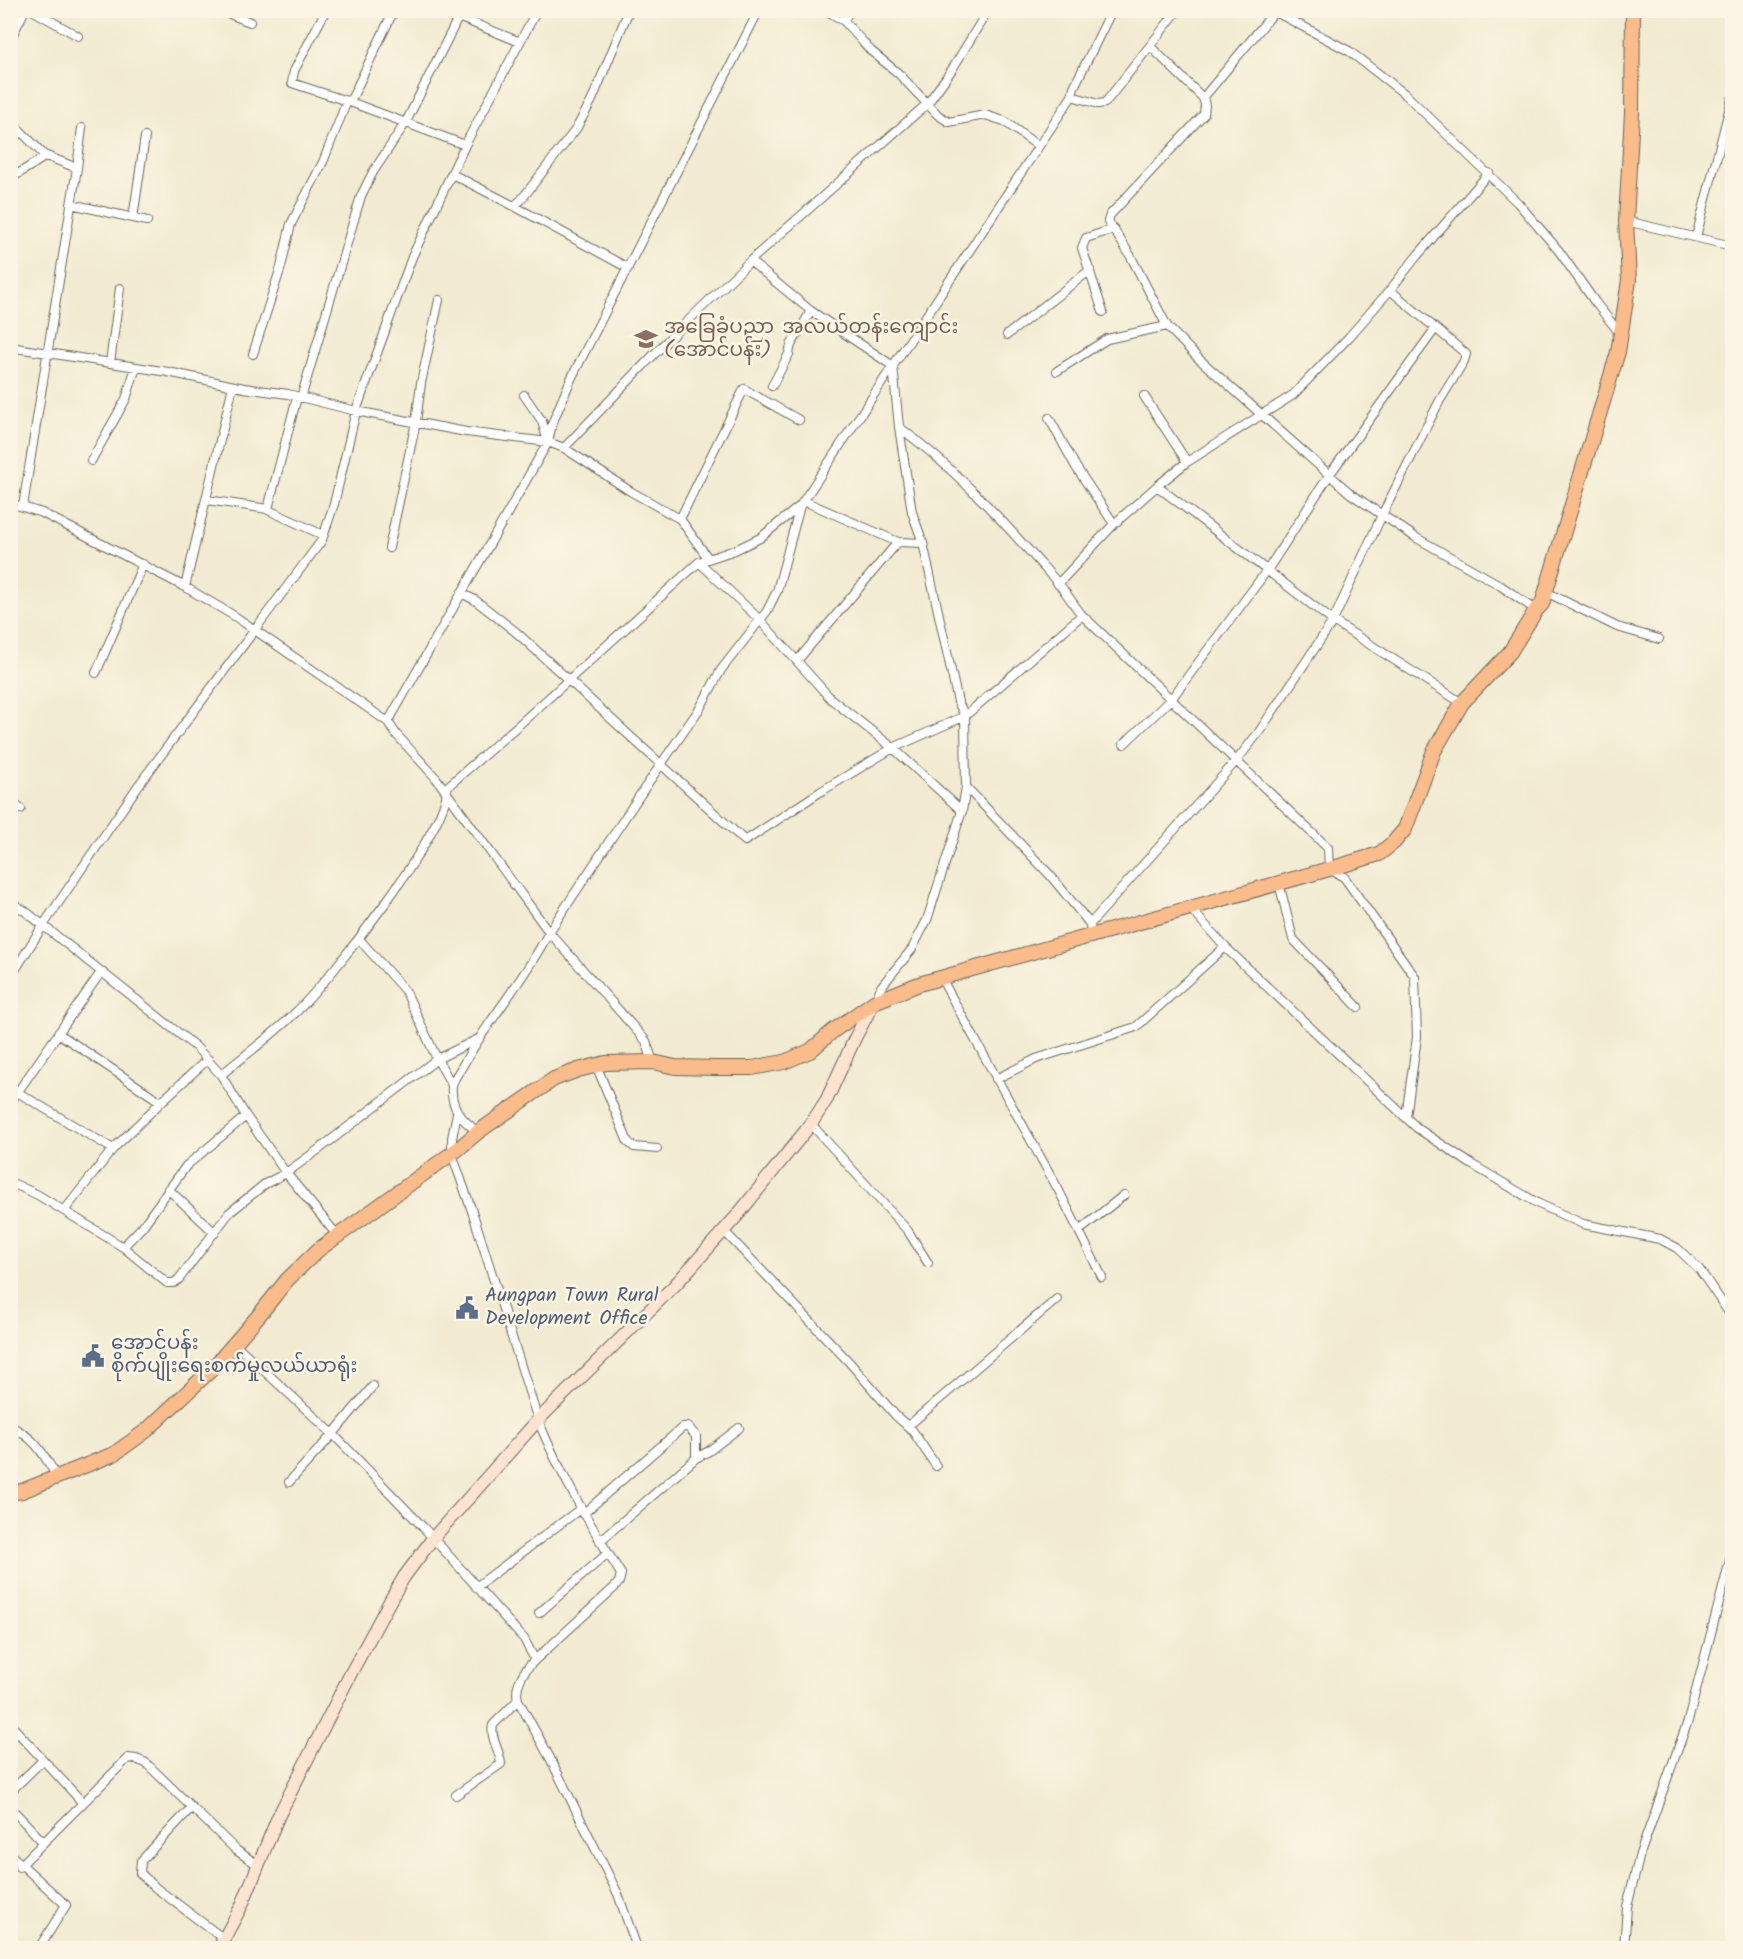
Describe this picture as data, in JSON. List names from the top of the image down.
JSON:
{
  "places": {
    "school or university": ["အခြေခံပညာ အလယ်တန်းကျောင်း (အောင်ပန်း)"],
    "public building": ["Aungpan Town Rural Development Office", "အောင်ပန်း စိုက်ပျိုးရေးစက်မှုလယ်ယာရုံး"]
  }
}
